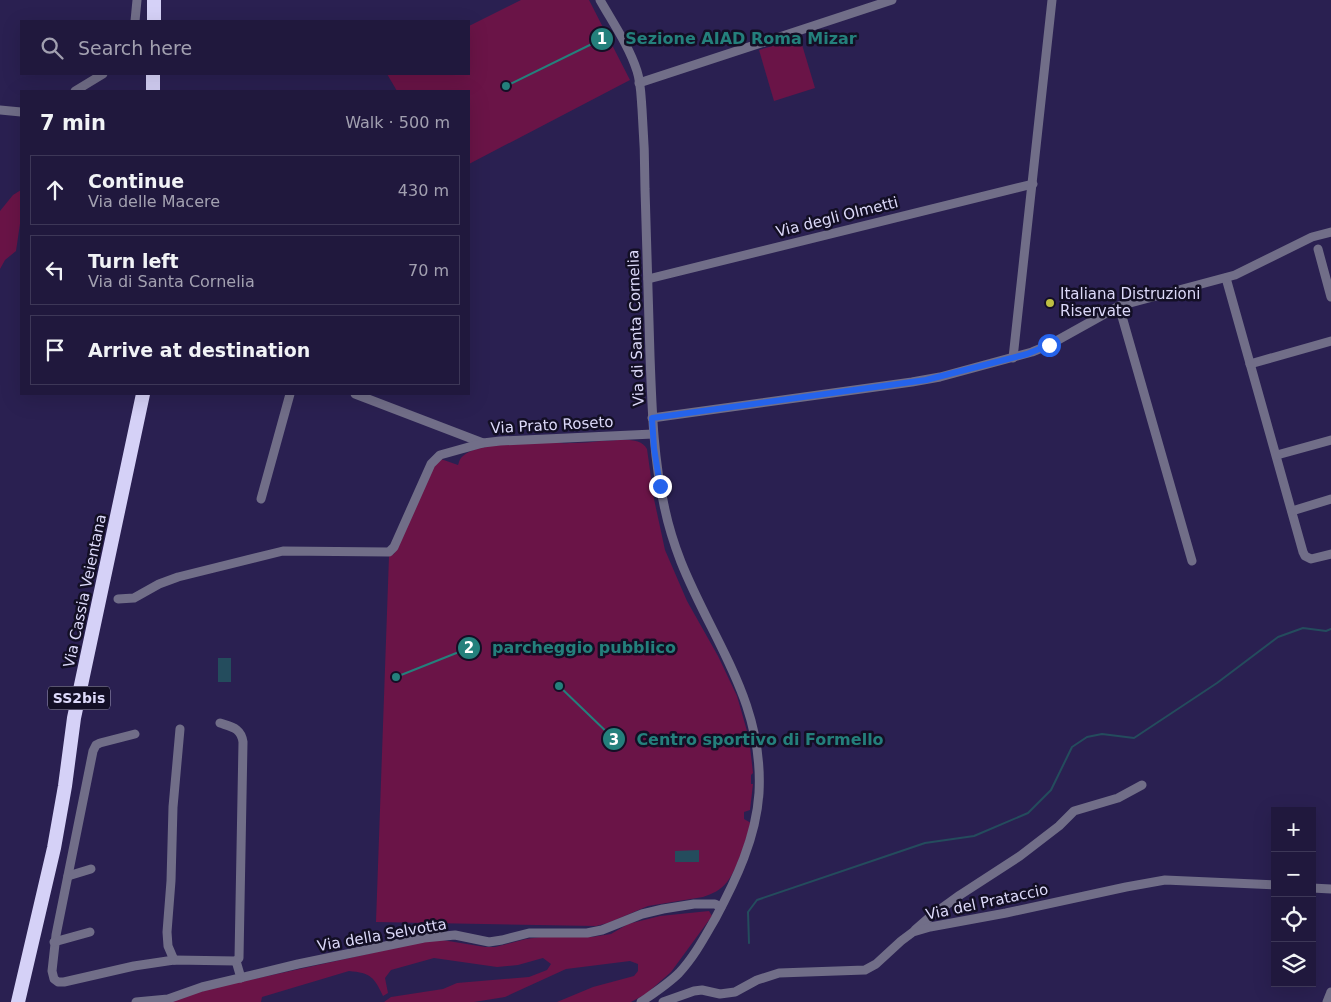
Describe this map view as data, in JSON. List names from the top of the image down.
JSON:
{
  "streets": {
    "highway": ["Via Cassia Veientana", "SS2bis"],
    "street": [
      "Via degli Olmetti",
      "Via di Santa Cornelia",
      "Via Prato Roseto",
      "Via del Prataccio",
      "Via della Selvotta"
    ]
  },
  "crossings": [
    ["Via degli Olmetti", "Via di Santa Cornelia"],
    ["Via di Santa Cornelia", "Via Prato Roseto"],
    ["Via di Santa Cornelia", "Via della Selvotta"]
  ],
  "places": [
    "Sezione AIAD Roma Mizar",
    "Italiana Distruzioni Riservate",
    "parcheggio pubblico",
    "Centro sportivo di Formello"
  ],
  "page": {
    "search": "Search here",
    "heading": ["7 min", "Walk · 500 m"],
    "list": [
      ["Continue", "Via delle Macere", "430 m"],
      ["Turn left", "Via di Santa Cornelia", "70 m"],
      "Arrive at destination"
    ],
    "map_buttons": ["+", "−"]
  }
}
